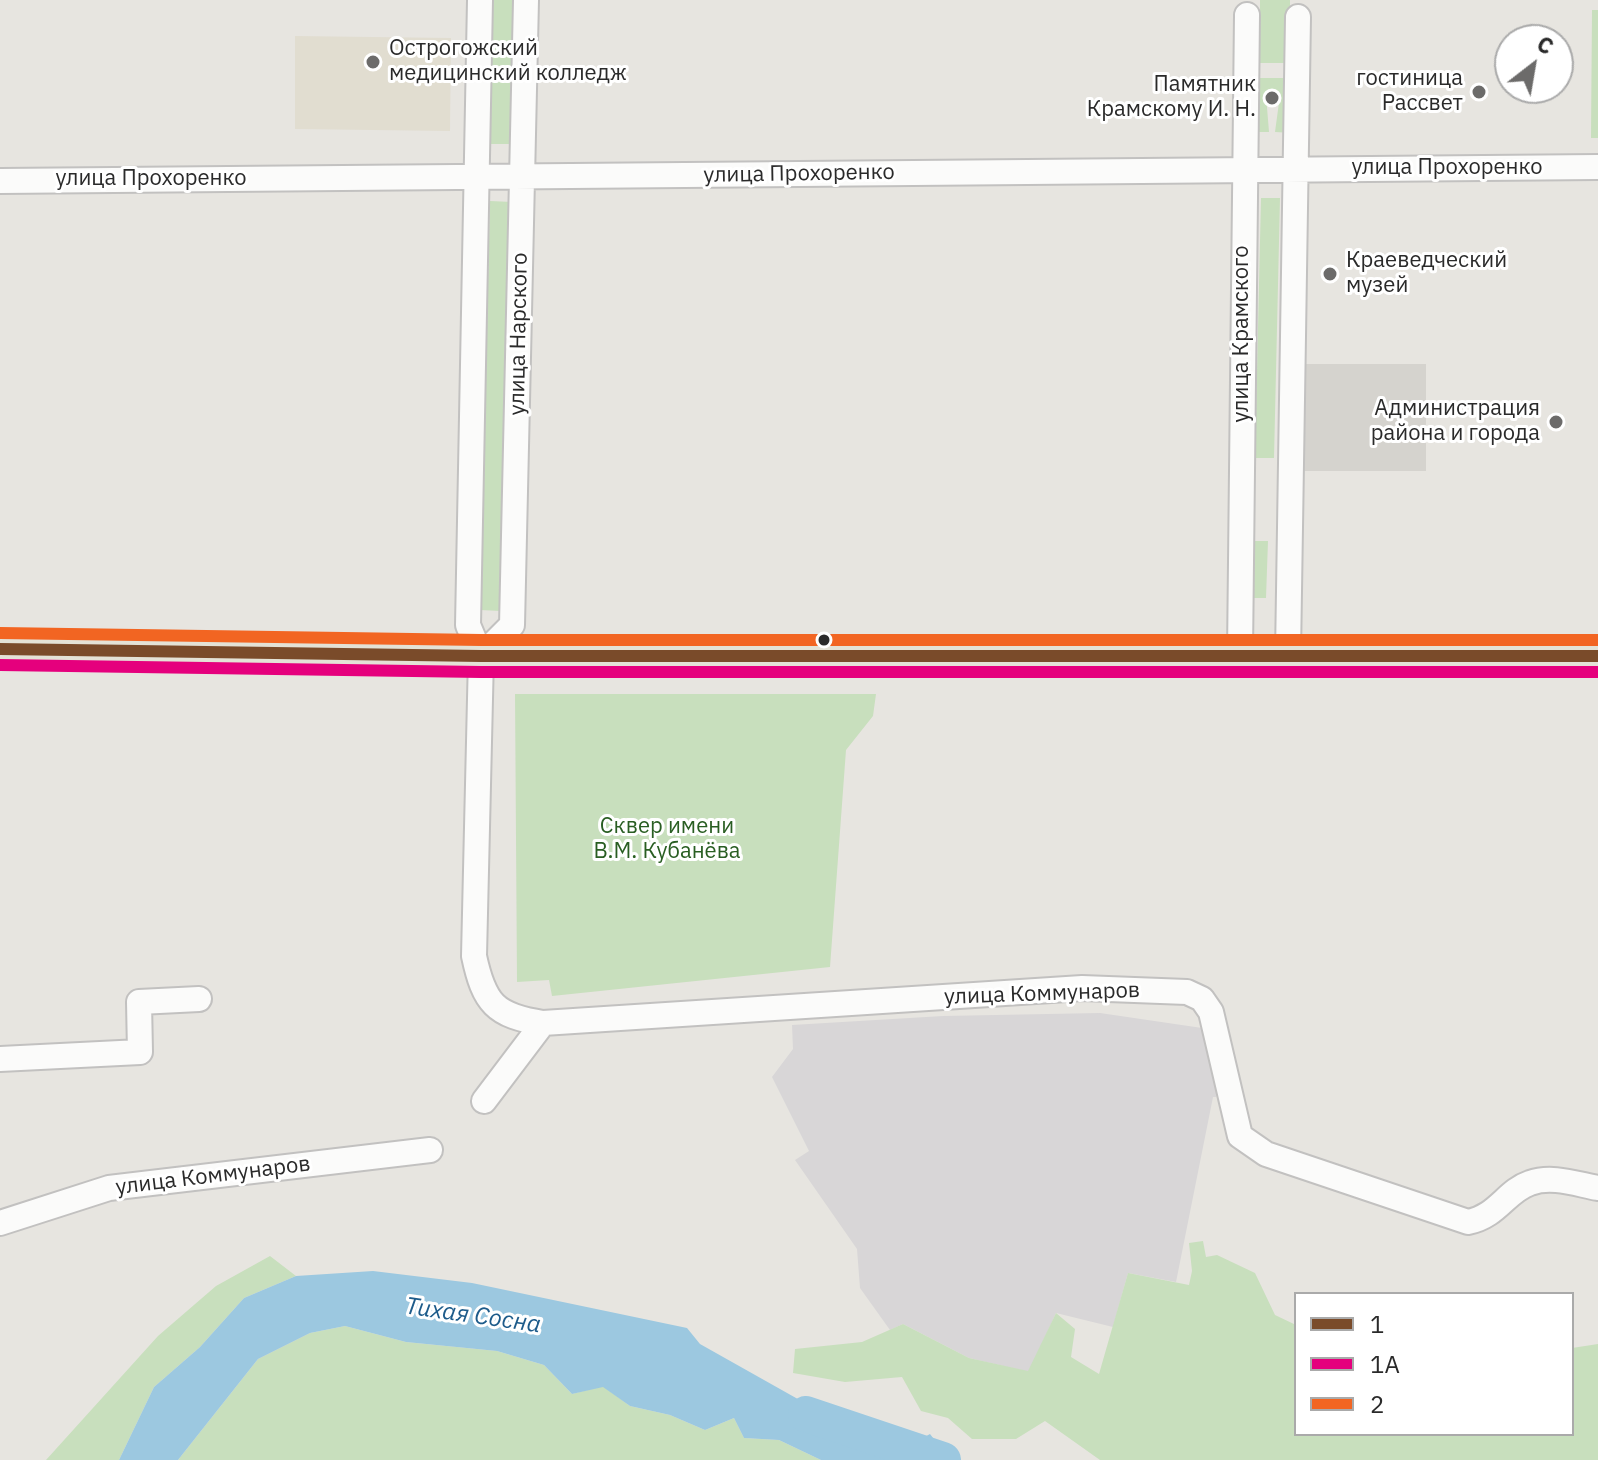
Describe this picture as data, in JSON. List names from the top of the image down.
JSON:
{
  "streets": {
    "street": [
      "улица Прохоренко",
      "улица Нарского",
      "улица Крамского",
      "улица Коммунаров"
    ]
  },
  "crossings": [
    ["улица Прохоренко", "улица Нарского"],
    ["улица Прохоренко", "улица Крамского"],
    ["улица Нарского", "улица Коммунаров"]
  ],
  "water": ["Тихая Сосна"],
  "parks": ["Сквер имени В.М. Кубанёва"],
  "places": [
    "Острогожский медицинский колледж",
    "гостиница Рассвет",
    "Памятник Крамскому И. Н.",
    "Краеведческий музей",
    "Администрация района и города"
  ],
  "lines": ["transit line 2", "transit line 1", "transit line 1А"],
  "legend": ["1", "1А", "2"],
  "north": "top right"
}
